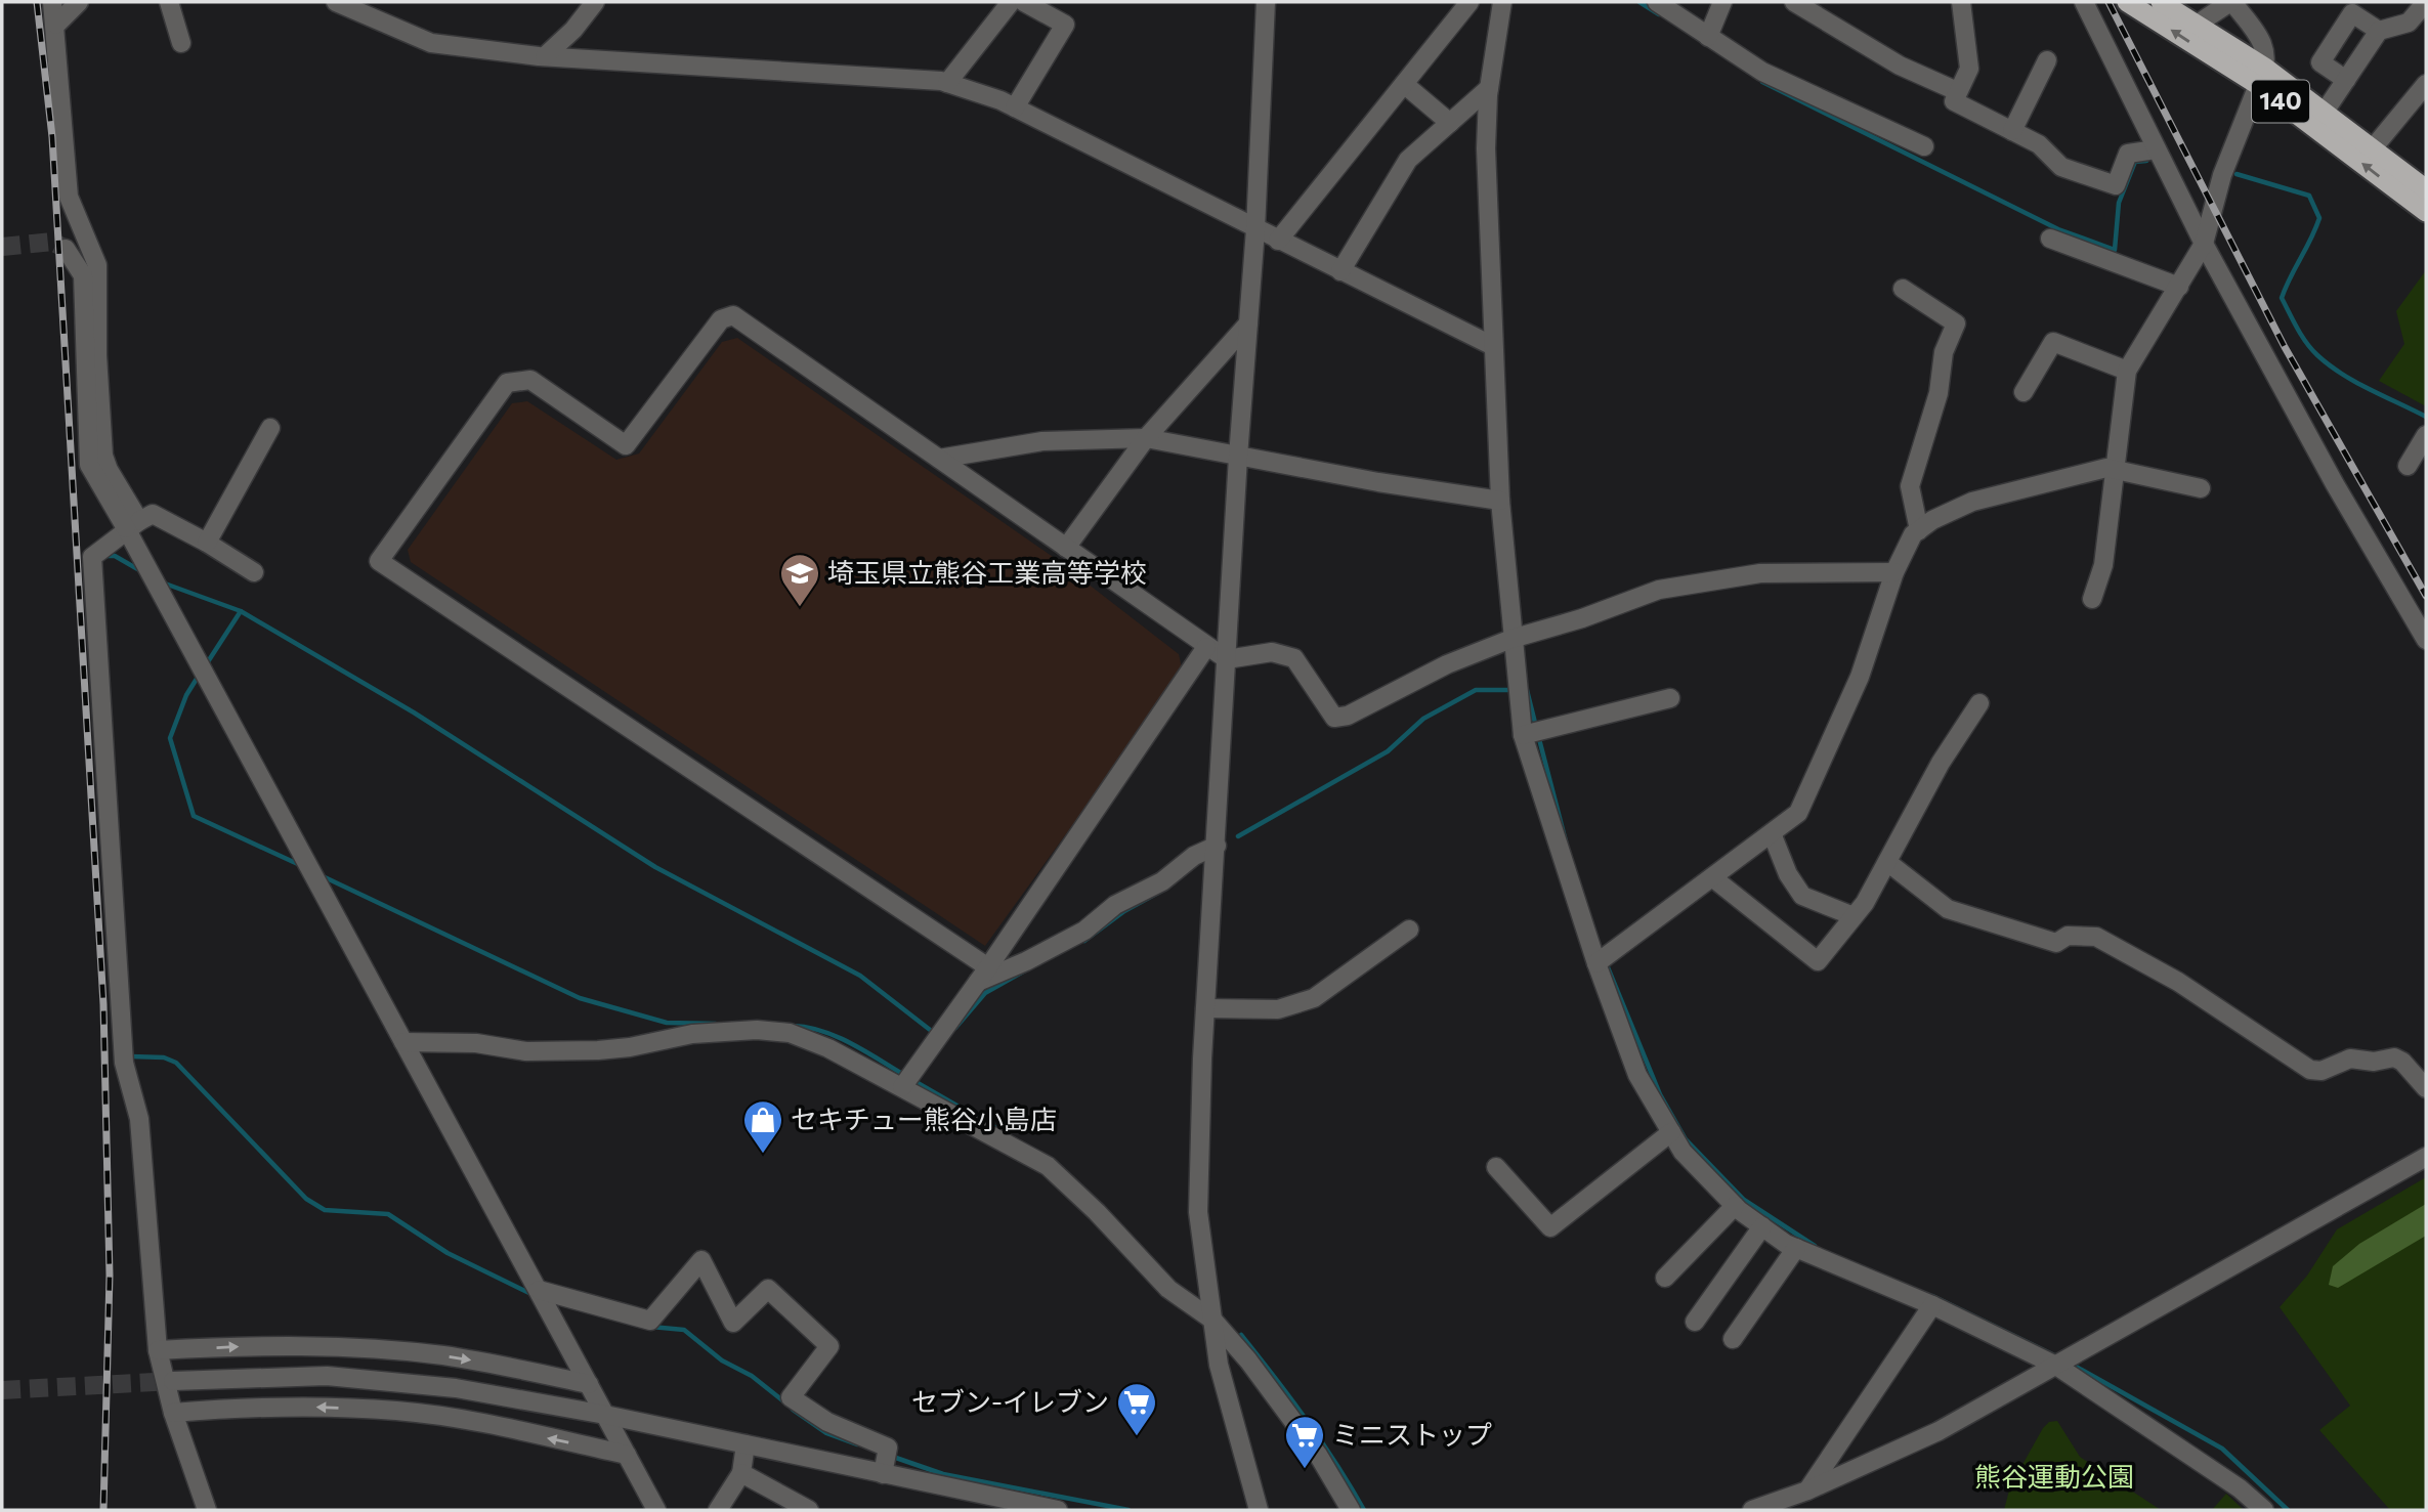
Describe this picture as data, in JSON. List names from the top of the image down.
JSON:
{
  "streets": {
    "highway": ["140"]
  },
  "parks": ["熊谷運動公園"],
  "places": {
    "school or university": ["埼玉県立熊谷工業高等学校"],
    "shop": ["セキチュー熊谷小島店"],
    "supermarket": ["セブン-イレブン", "ミニストップ"]
  }
}
